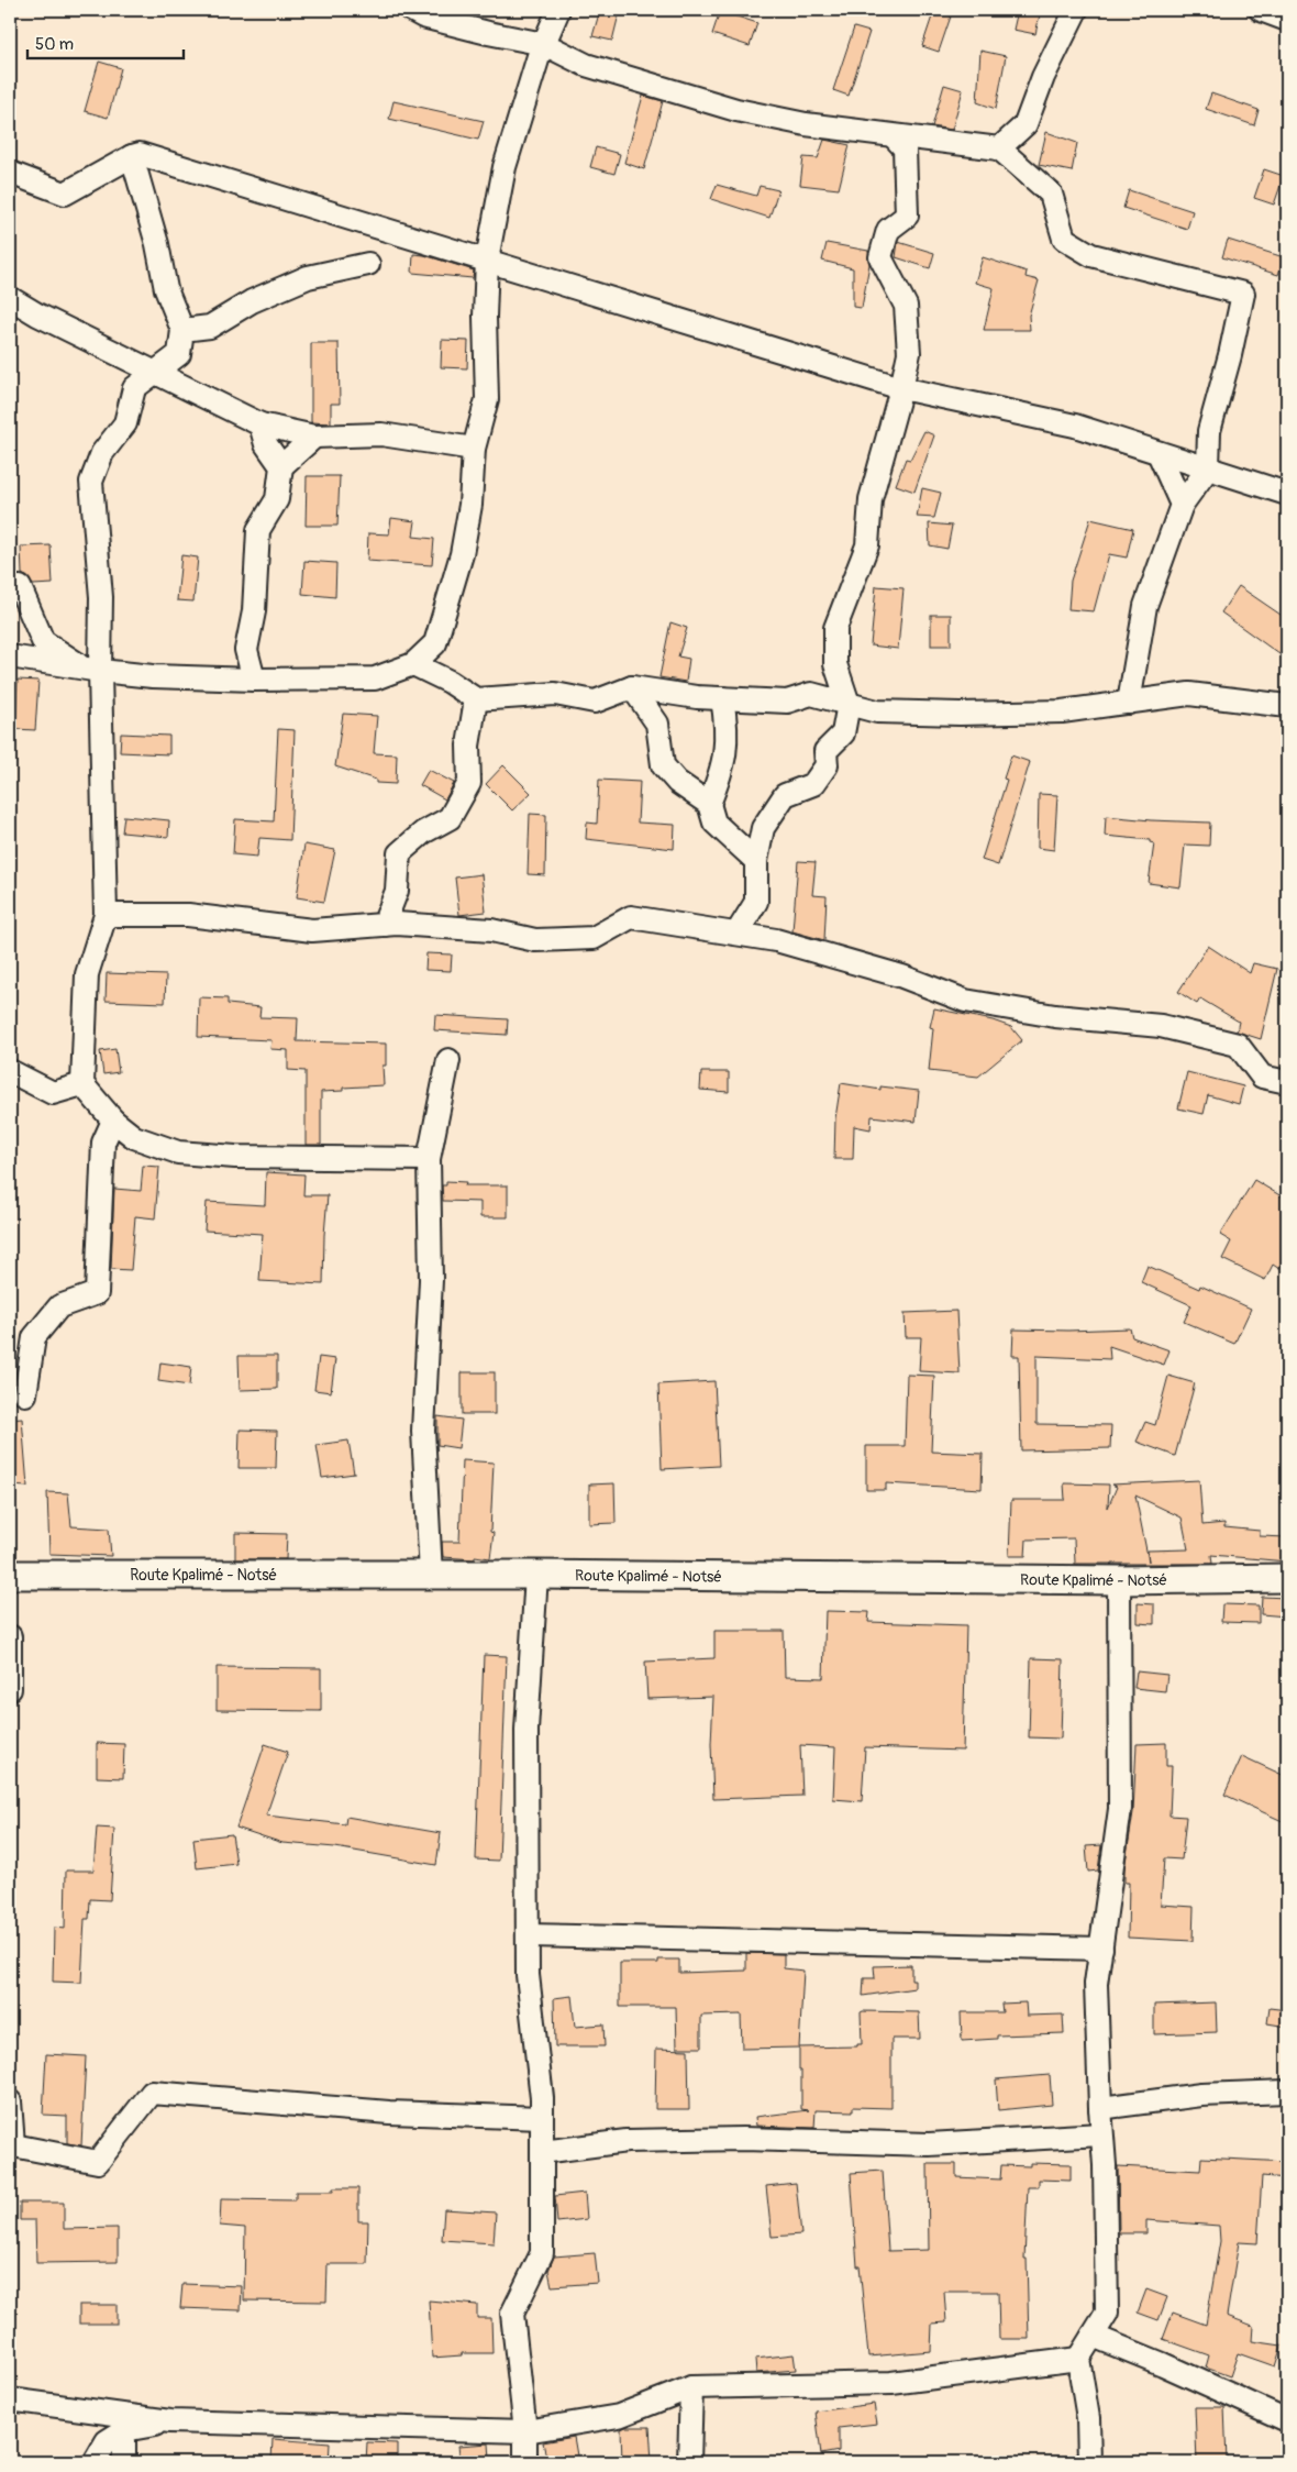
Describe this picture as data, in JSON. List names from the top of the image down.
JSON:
{
  "streets": {
    "main road": ["Route Kpalimé - Notsé"]
  },
  "scale_bar": "50 m"
}
